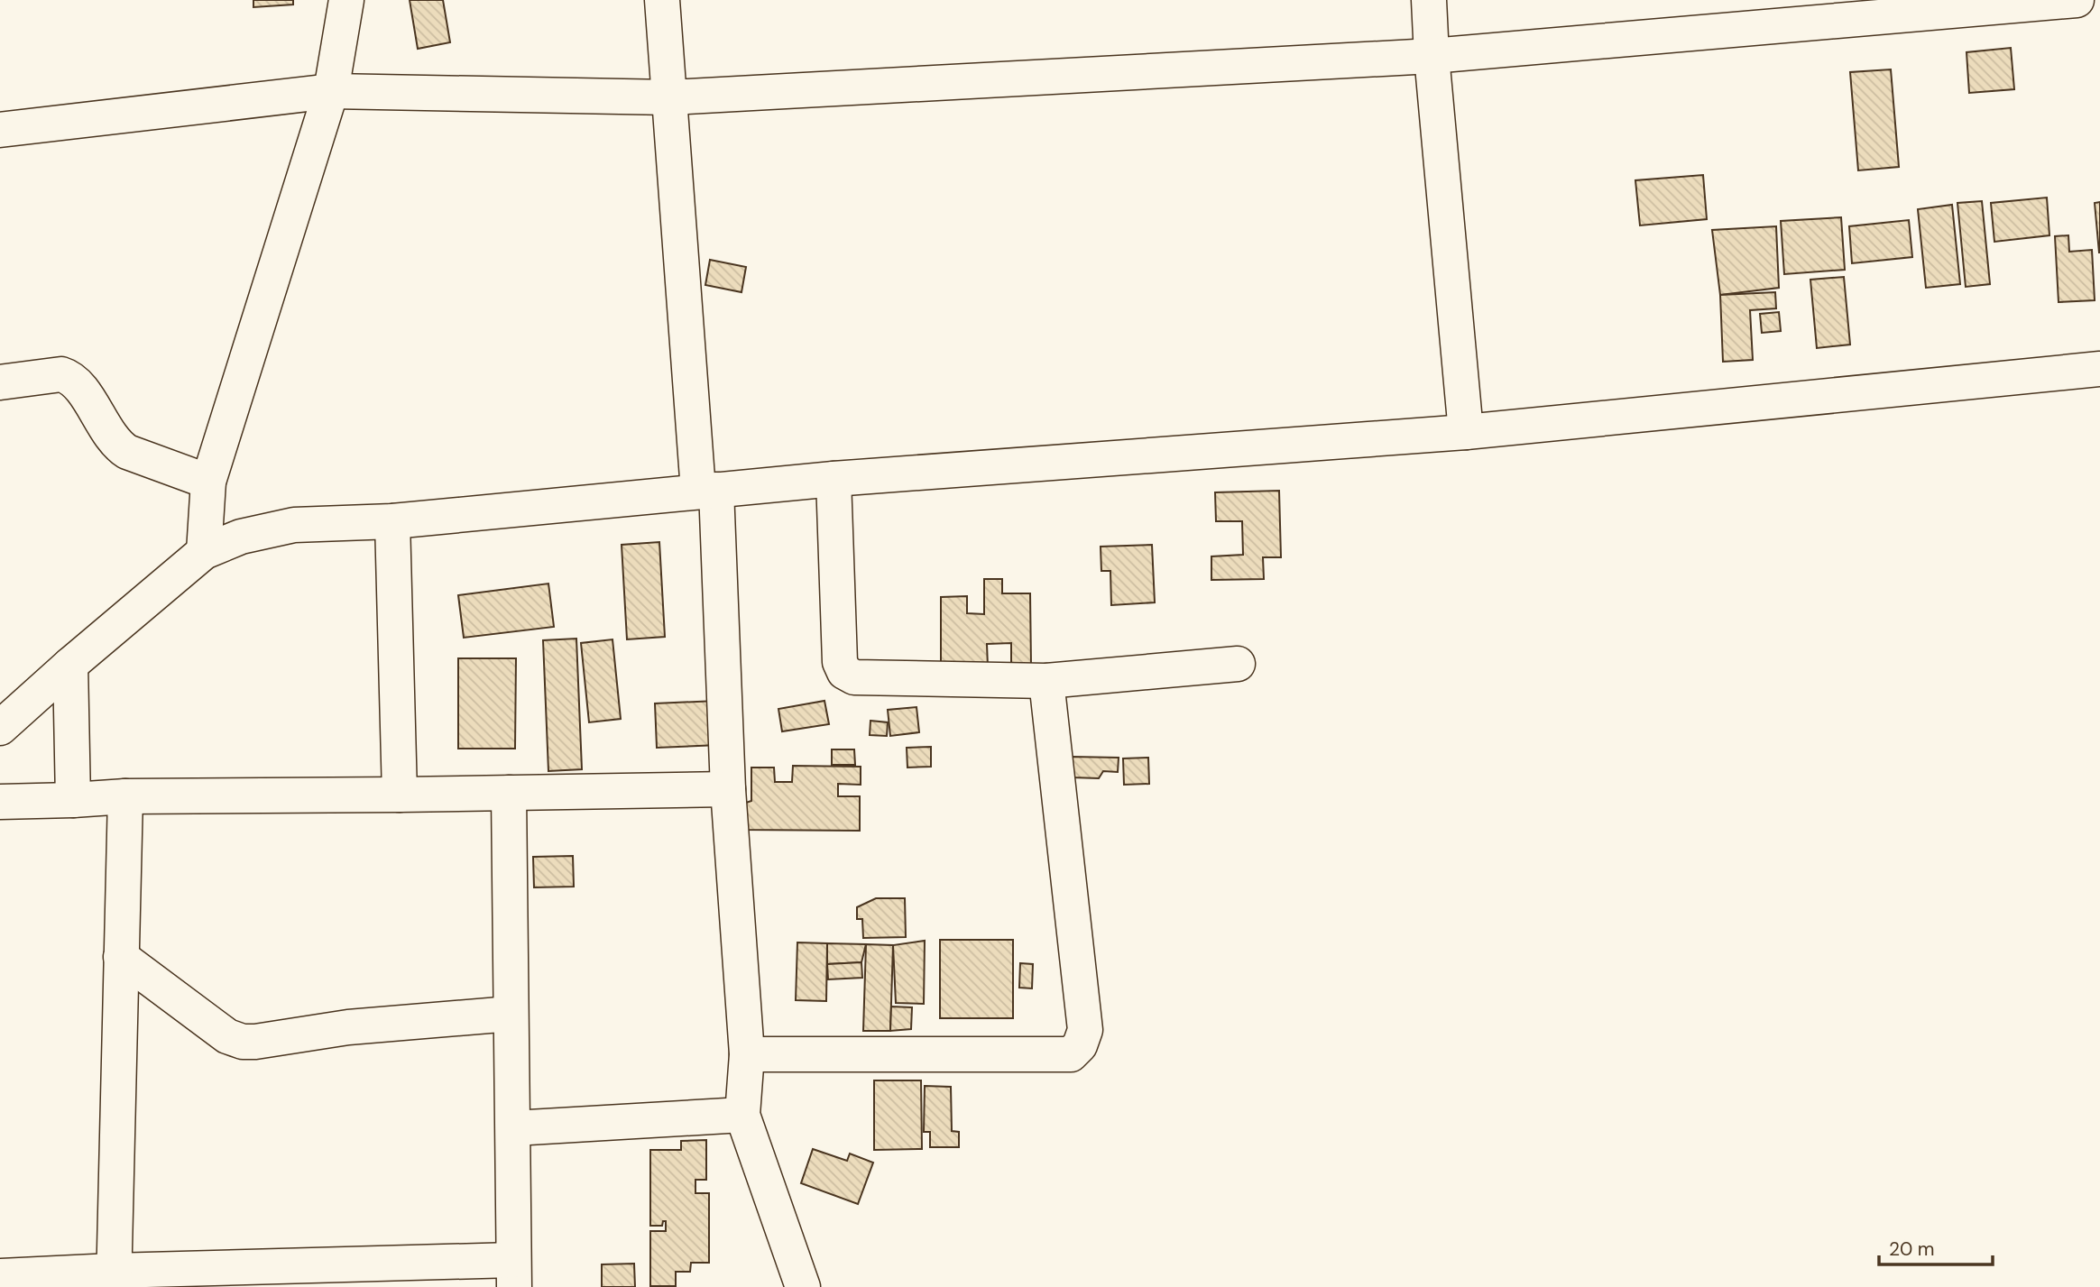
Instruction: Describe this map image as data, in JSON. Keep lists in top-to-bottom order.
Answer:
{
  "scale_bar": "20 m"
}
